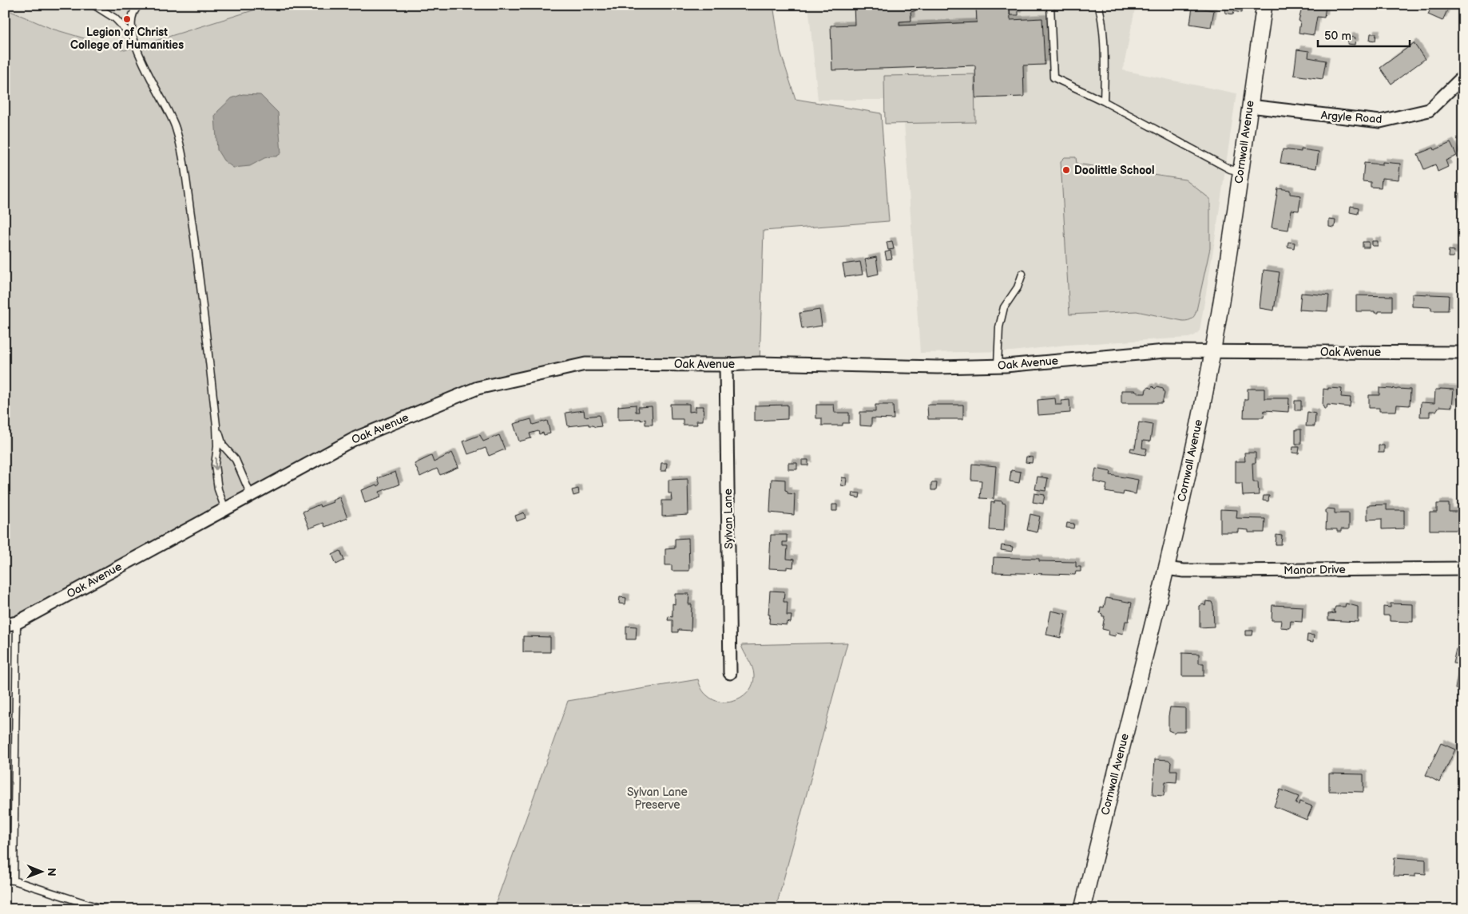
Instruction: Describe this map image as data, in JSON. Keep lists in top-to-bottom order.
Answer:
{
  "streets": {
    "street": [
      "Argyle Road",
      "Cornwall Avenue",
      "Oak Avenue",
      "Sylvan Lane",
      "Manor Drive"
    ]
  },
  "crossings": [
    ["Argyle Road", "Cornwall Avenue"],
    ["Cornwall Avenue", "Oak Avenue"],
    ["Cornwall Avenue", "Manor Drive"],
    ["Oak Avenue", "Sylvan Lane"]
  ],
  "parks": ["Sylvan Lane Preserve"],
  "places": ["Legion of Christ College of Humanities", "Doolittle School"],
  "scale_bar": "50 m",
  "north": "right"
}
